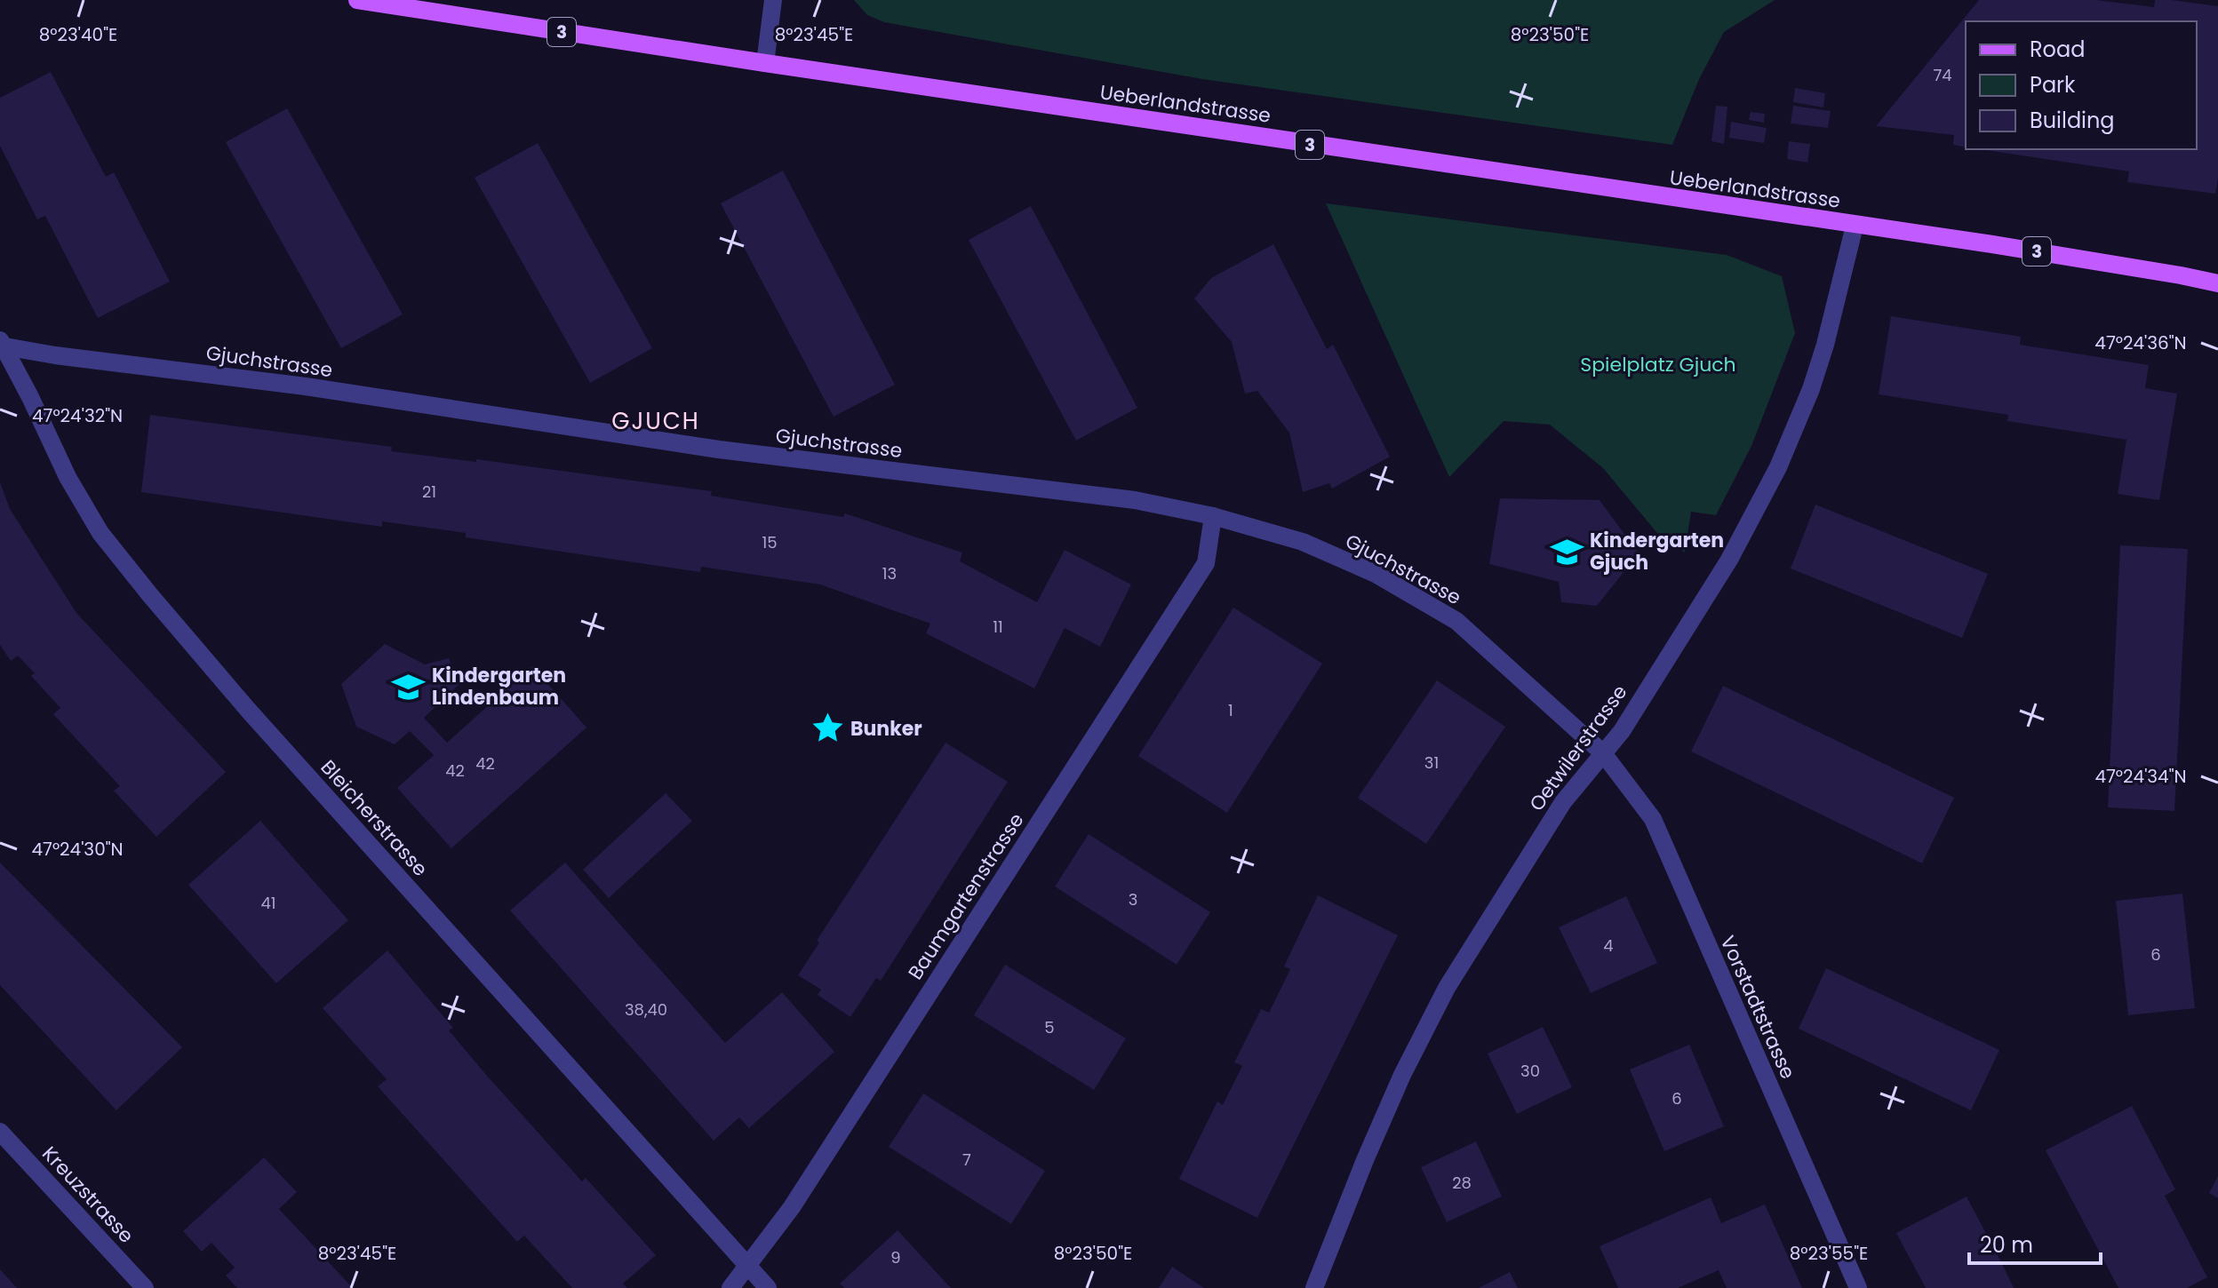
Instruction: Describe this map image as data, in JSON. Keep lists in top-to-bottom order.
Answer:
{
  "streets": {
    "main road": ["3", "Ueberlandstrasse"],
    "street": [
      "Gjuchstrasse",
      "Oetwilerstrasse",
      "Bleicherstrasse",
      "Baumgartenstrasse",
      "Vorstadtstrasse",
      "Kreuzstrasse"
    ]
  },
  "crossings": [
    ["Ueberlandstrasse", "Oetwilerstrasse"],
    ["Gjuchstrasse", "Oetwilerstrasse"],
    ["Gjuchstrasse", "Bleicherstrasse"],
    ["Gjuchstrasse", "Baumgartenstrasse"],
    ["Gjuchstrasse", "Vorstadtstrasse"],
    ["Oetwilerstrasse", "Vorstadtstrasse"],
    ["Bleicherstrasse", "Baumgartenstrasse"]
  ],
  "districts": ["GJUCH"],
  "parks": ["Spielplatz Gjuch"],
  "places": {
    "school or university": ["Kindergarten Gjuch", "Kindergarten Lindenbaum"],
    "place": ["Bunker"]
  },
  "house_numbers": [
    "74",
    "21",
    "15",
    "13",
    "11",
    "1",
    "31",
    "42",
    "42",
    "3",
    "41",
    "4",
    "6",
    "38,40",
    "5",
    "30",
    "6",
    "7",
    "28",
    "9"
  ],
  "legend": ["Road", "Park", "Building"],
  "scale_bar": "20 m",
  "coordinates": [
    "8°23'40\"E",
    "8°23'45\"E",
    "8°23'50\"E",
    "47°24'36\"N",
    "47°24'32\"N",
    "47°24'34\"N",
    "47°24'30\"N",
    "8°23'55\"E"
  ]
}
